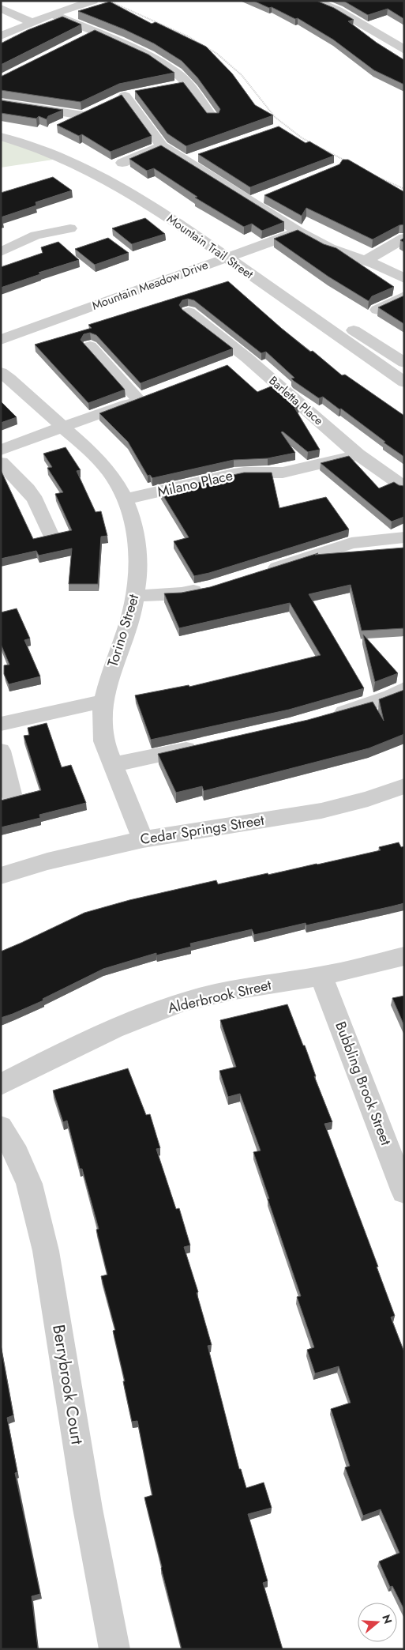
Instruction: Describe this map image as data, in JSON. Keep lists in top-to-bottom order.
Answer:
{
  "streets": {
    "street": [
      "Mountain Trail Street",
      "Mountain Meadow Drive",
      "Barletta Place",
      "Milano Place",
      "Torino Street",
      "Cedar Springs Street",
      "Alderbrook Street",
      "Bubbling Brook Street",
      "Berrybrook Court"
    ]
  },
  "crossings": [
    ["Mountain Trail Street", "Mountain Meadow Drive"],
    ["Barletta Place", "Milano Place"],
    ["Milano Place", "Torino Street"],
    ["Torino Street", "Cedar Springs Street"],
    ["Alderbrook Street", "Bubbling Brook Street"]
  ],
  "north": "right"
}
